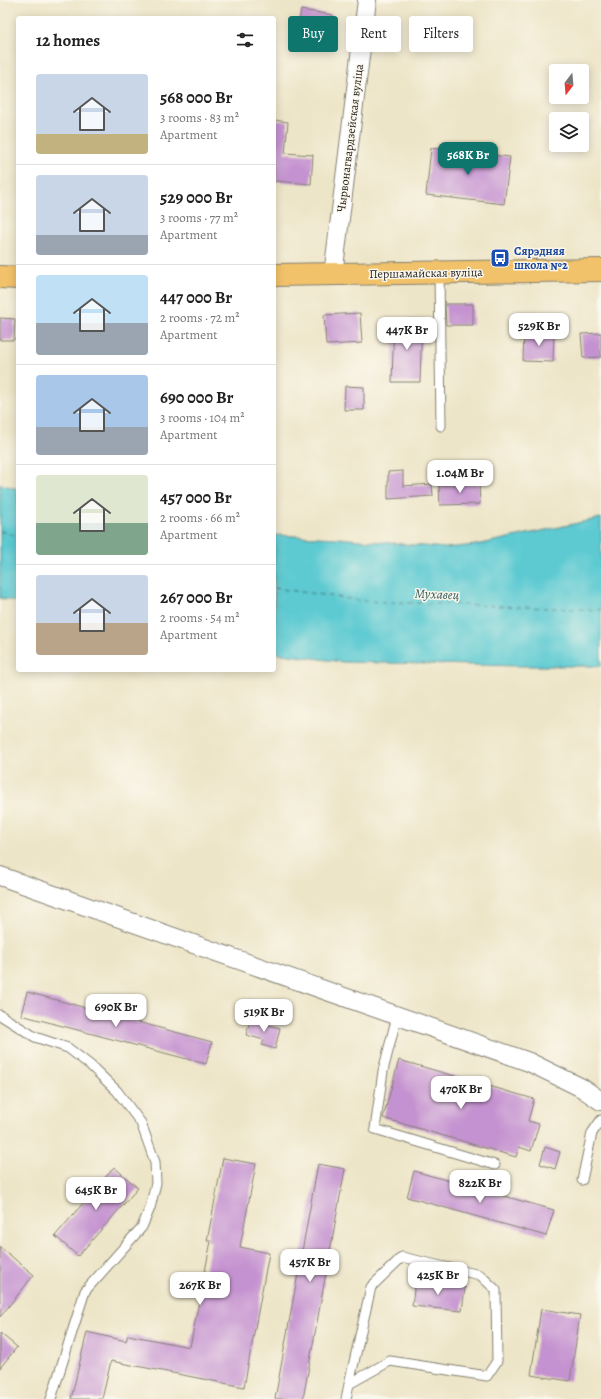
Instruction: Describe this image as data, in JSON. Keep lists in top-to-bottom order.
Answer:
{
  "streets": {
    "main road": ["Першамайская вуліца"],
    "street": ["Чырвонагвардзейская вуліца"]
  },
  "crossings": [
    ["Чырвонагвардзейская вуліца", "Першамайская вуліца"]
  ],
  "water": ["Мухавец"],
  "places": {
    "bus stop": ["Сярэдняя школа №2"]
  },
  "north": "bottom",
  "page": {
    "chip": ["Buy", "Rent", "Filters"],
    "heading": "12 homes",
    "list": [
      {
        "name": "568 000 Br",
        "note": "3 rooms · 83 m² · Apartment"
      },
      {
        "name": "529 000 Br",
        "note": "3 rooms · 77 m² · Apartment"
      },
      {
        "name": "447 000 Br",
        "note": "2 rooms · 72 m² · Apartment"
      },
      {
        "name": "690 000 Br",
        "note": "3 rooms · 104 m² · Apartment"
      },
      {
        "name": "457 000 Br",
        "note": "2 rooms · 66 m² · Apartment"
      },
      {
        "name": "267 000 Br",
        "note": "2 rooms · 54 m² · Apartment"
      }
    ],
    "price": [
      "568K Br",
      "529K Br",
      "447K Br",
      "1.04M Br",
      "690K Br",
      "519K Br",
      "470K Br",
      "822K Br",
      "645K Br",
      "457K Br",
      "425K Br",
      "267K Br"
    ]
  }
}
